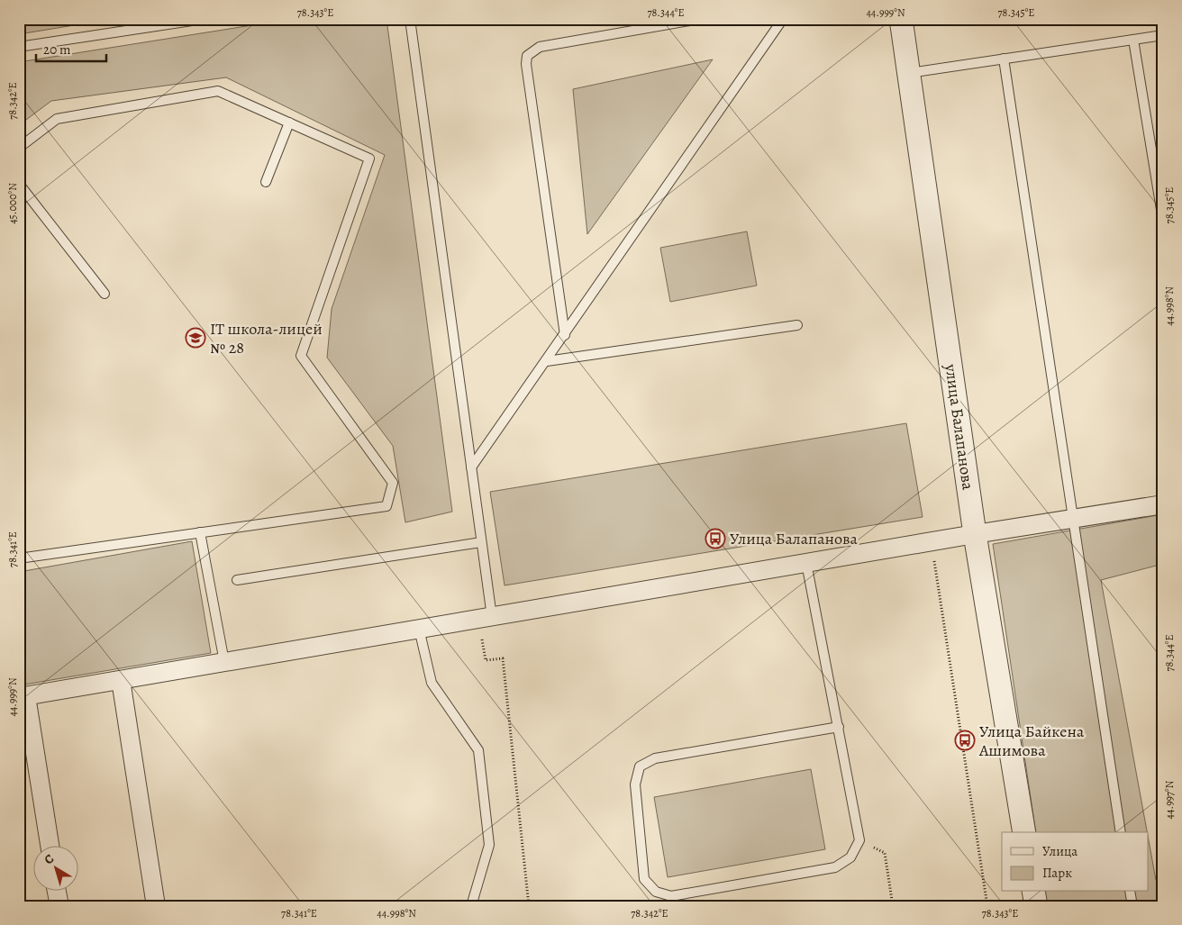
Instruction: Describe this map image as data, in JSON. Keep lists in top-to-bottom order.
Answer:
{
  "streets": {
    "street": ["улица Балапанова"]
  },
  "places": {
    "school or university": ["IT школа-лицей № 28"],
    "bus stop": ["Улица Балапанова", "Улица Байкена Ашимова"]
  },
  "legend": ["Улица", "Парк"],
  "scale_bar": "20 m",
  "north": "top left",
  "coordinates": [
    "78.343°E",
    "78.344°E",
    "44.999°N",
    "78.345°E",
    "78.342°E",
    "45.000°N",
    "44.998°N",
    "78.341°E",
    "44.997°N"
  ]
}
